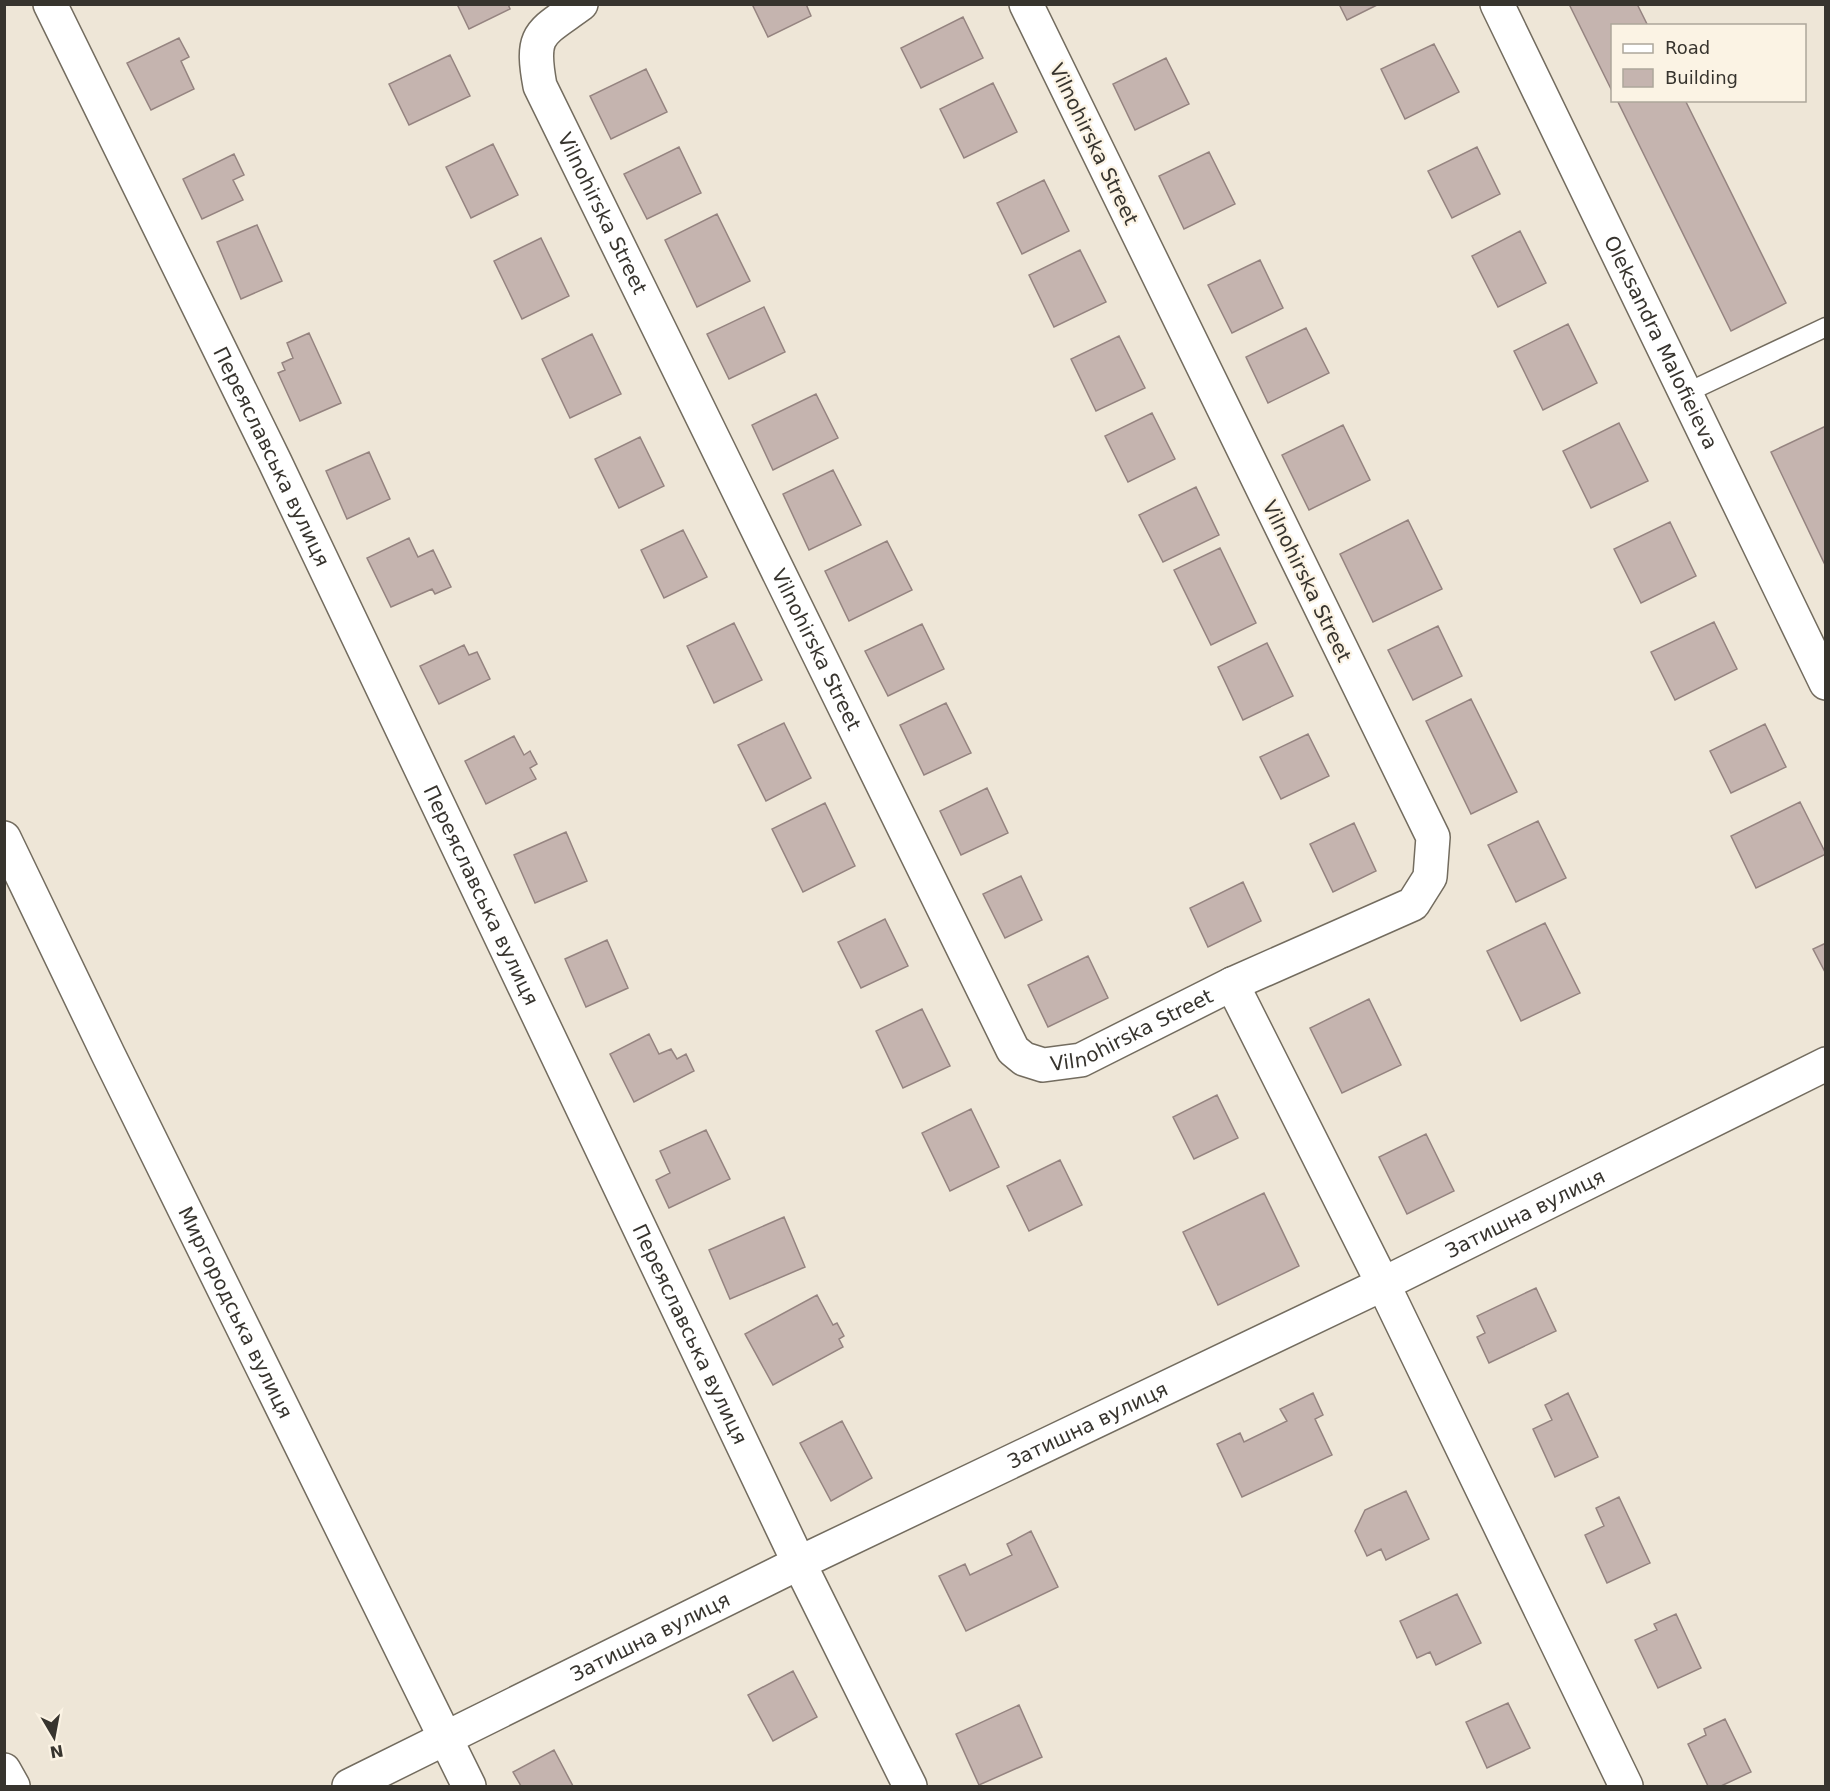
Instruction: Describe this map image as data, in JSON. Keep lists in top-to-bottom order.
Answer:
{
  "streets": {
    "street": [
      "Vilnohirska Street",
      "Oleksandra Malofieieva",
      "Переяславська вулиця",
      "Затишна вулиця",
      "Миргородська вулиця"
    ]
  },
  "crossings": [
    ["Переяславська вулиця", "Затишна вулиця"],
    ["Затишна вулиця", "Миргородська вулиця"]
  ],
  "legend": ["Road", "Building"],
  "north": "bottom"
}
